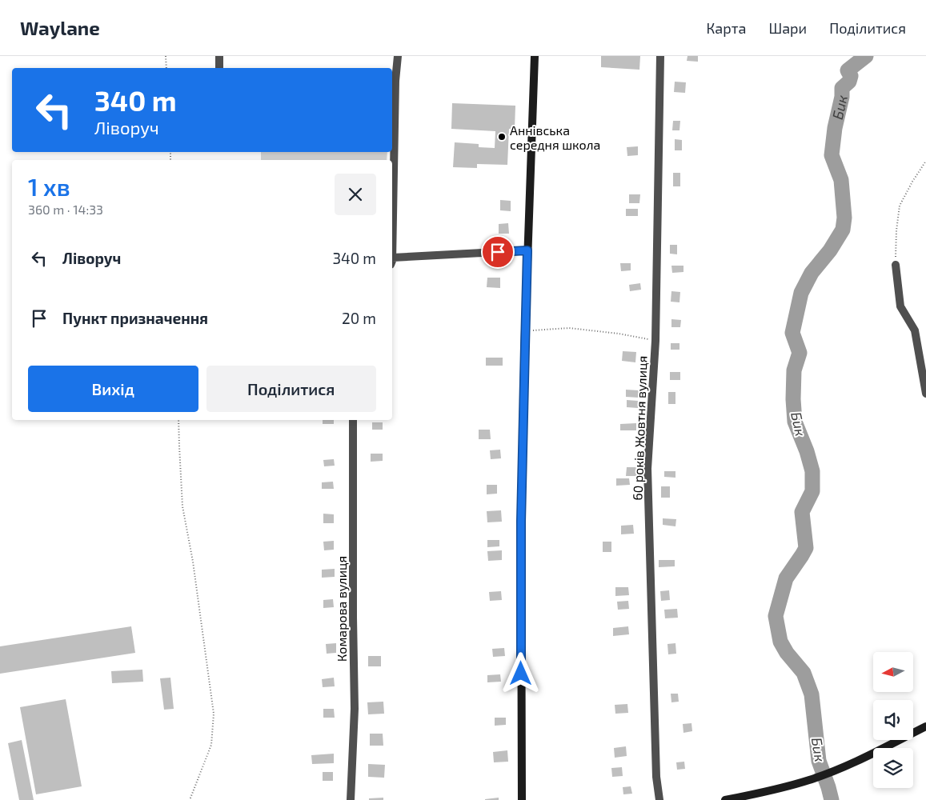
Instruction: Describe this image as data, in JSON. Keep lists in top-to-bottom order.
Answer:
{
  "streets": {
    "street": ["60 років Жовтня вулиця", "Комарова вулиця"]
  },
  "water": ["Бик"],
  "places": ["Аннівська середня школа"],
  "north": "left",
  "page": {
    "header": "Waylane",
    "nav": ["Карта", "Шари", "Поділитися"],
    "turn": ["340 m", "Ліворуч"],
    "heading": ["1 хв", "360 m · 14:33"],
    "list": [
      {
        "name": "Ліворуч",
        "value": "340 m"
      },
      {
        "name": "Пункт призначення",
        "value": "20 m"
      }
    ],
    "buttons": ["Вихід", "Поділитися"]
  }
}
